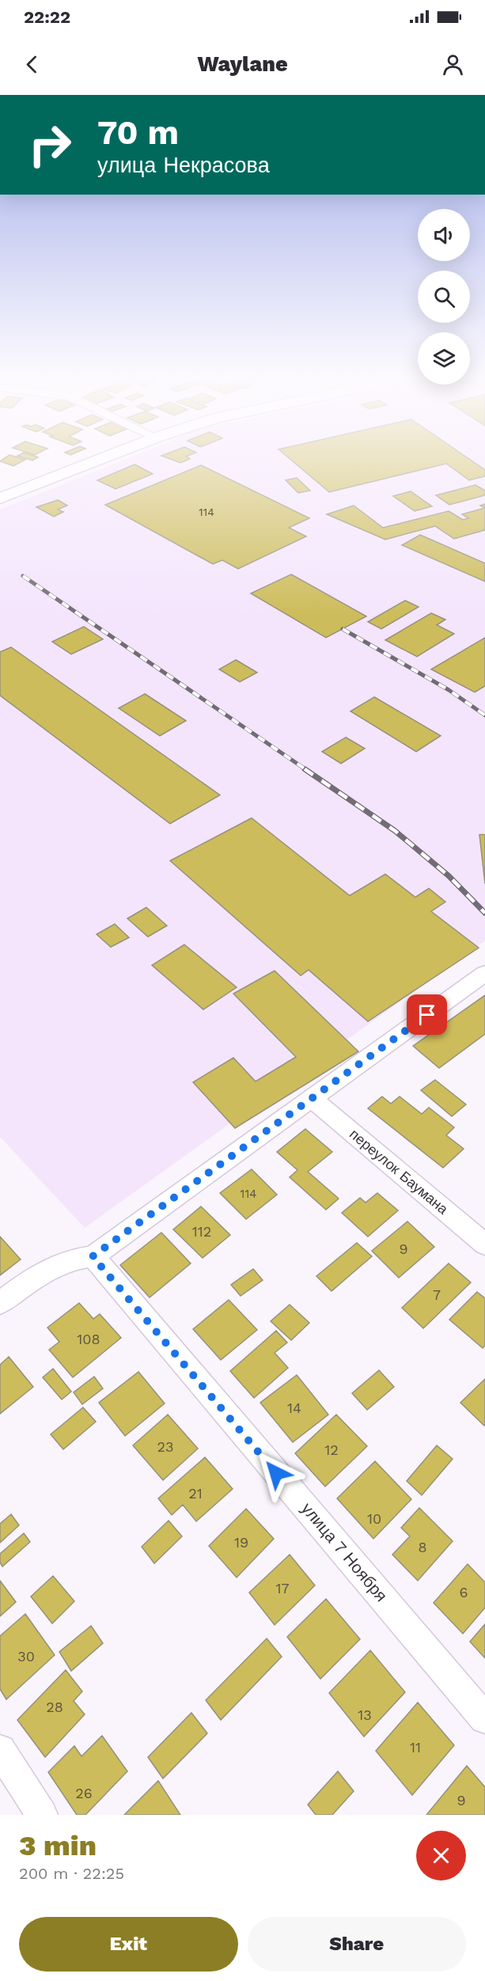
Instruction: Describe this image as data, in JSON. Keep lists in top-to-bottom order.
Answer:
{
  "streets": {
    "street": ["переулок Баумана", "улица 7 Ноября"]
  },
  "house_numbers": [
    "114",
    "114",
    "112",
    "9",
    "7",
    "108",
    "14",
    "23",
    "12",
    "21",
    "10",
    "19",
    "8",
    "17",
    "6",
    "30",
    "28",
    "13",
    "11",
    "26",
    "9"
  ],
  "page": {
    "status": "22:22",
    "header": "Waylane",
    "turn": ["70 m", "улица Некрасова"],
    "heading": ["3 min", "200 m · 22:25"],
    "buttons": ["Exit", "Share"]
  }
}
